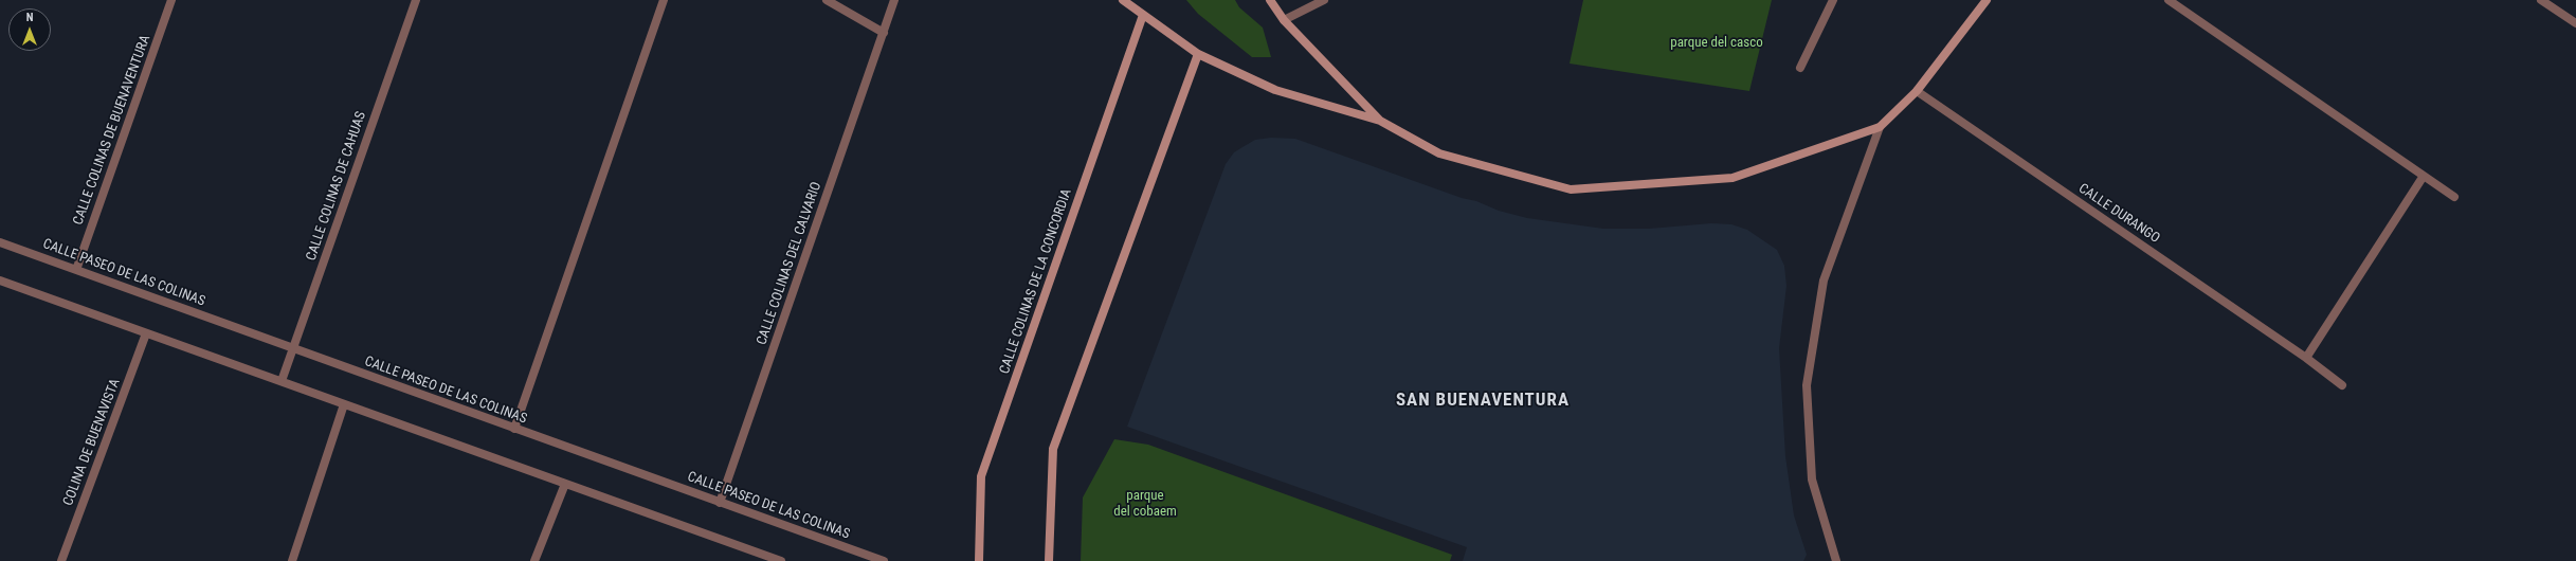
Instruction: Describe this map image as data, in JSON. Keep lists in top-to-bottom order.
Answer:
{
  "streets": {
    "main road": ["CALLE COLINAS DE LA CONCORDIA"],
    "street": [
      "CALLE COLINAS DE BUENAVENTURA",
      "CALLE COLINAS DE CAHUAS",
      "CALLE DURANGO",
      "CALLE COLINAS DEL CALVARIO",
      "CALLE PASEO DE LAS COLINAS",
      "COLINA DE BUENAVISTA"
    ]
  },
  "crossings": [
    ["CALLE COLINAS DE BUENAVENTURA", "CALLE PASEO DE LAS COLINAS"],
    ["CALLE COLINAS DE CAHUAS", "CALLE PASEO DE LAS COLINAS"],
    ["CALLE COLINAS DEL CALVARIO", "CALLE PASEO DE LAS COLINAS"]
  ],
  "districts": ["SAN BUENAVENTURA"],
  "parks": ["parque del casco", "parque del cobaem"],
  "north": "top"
}
